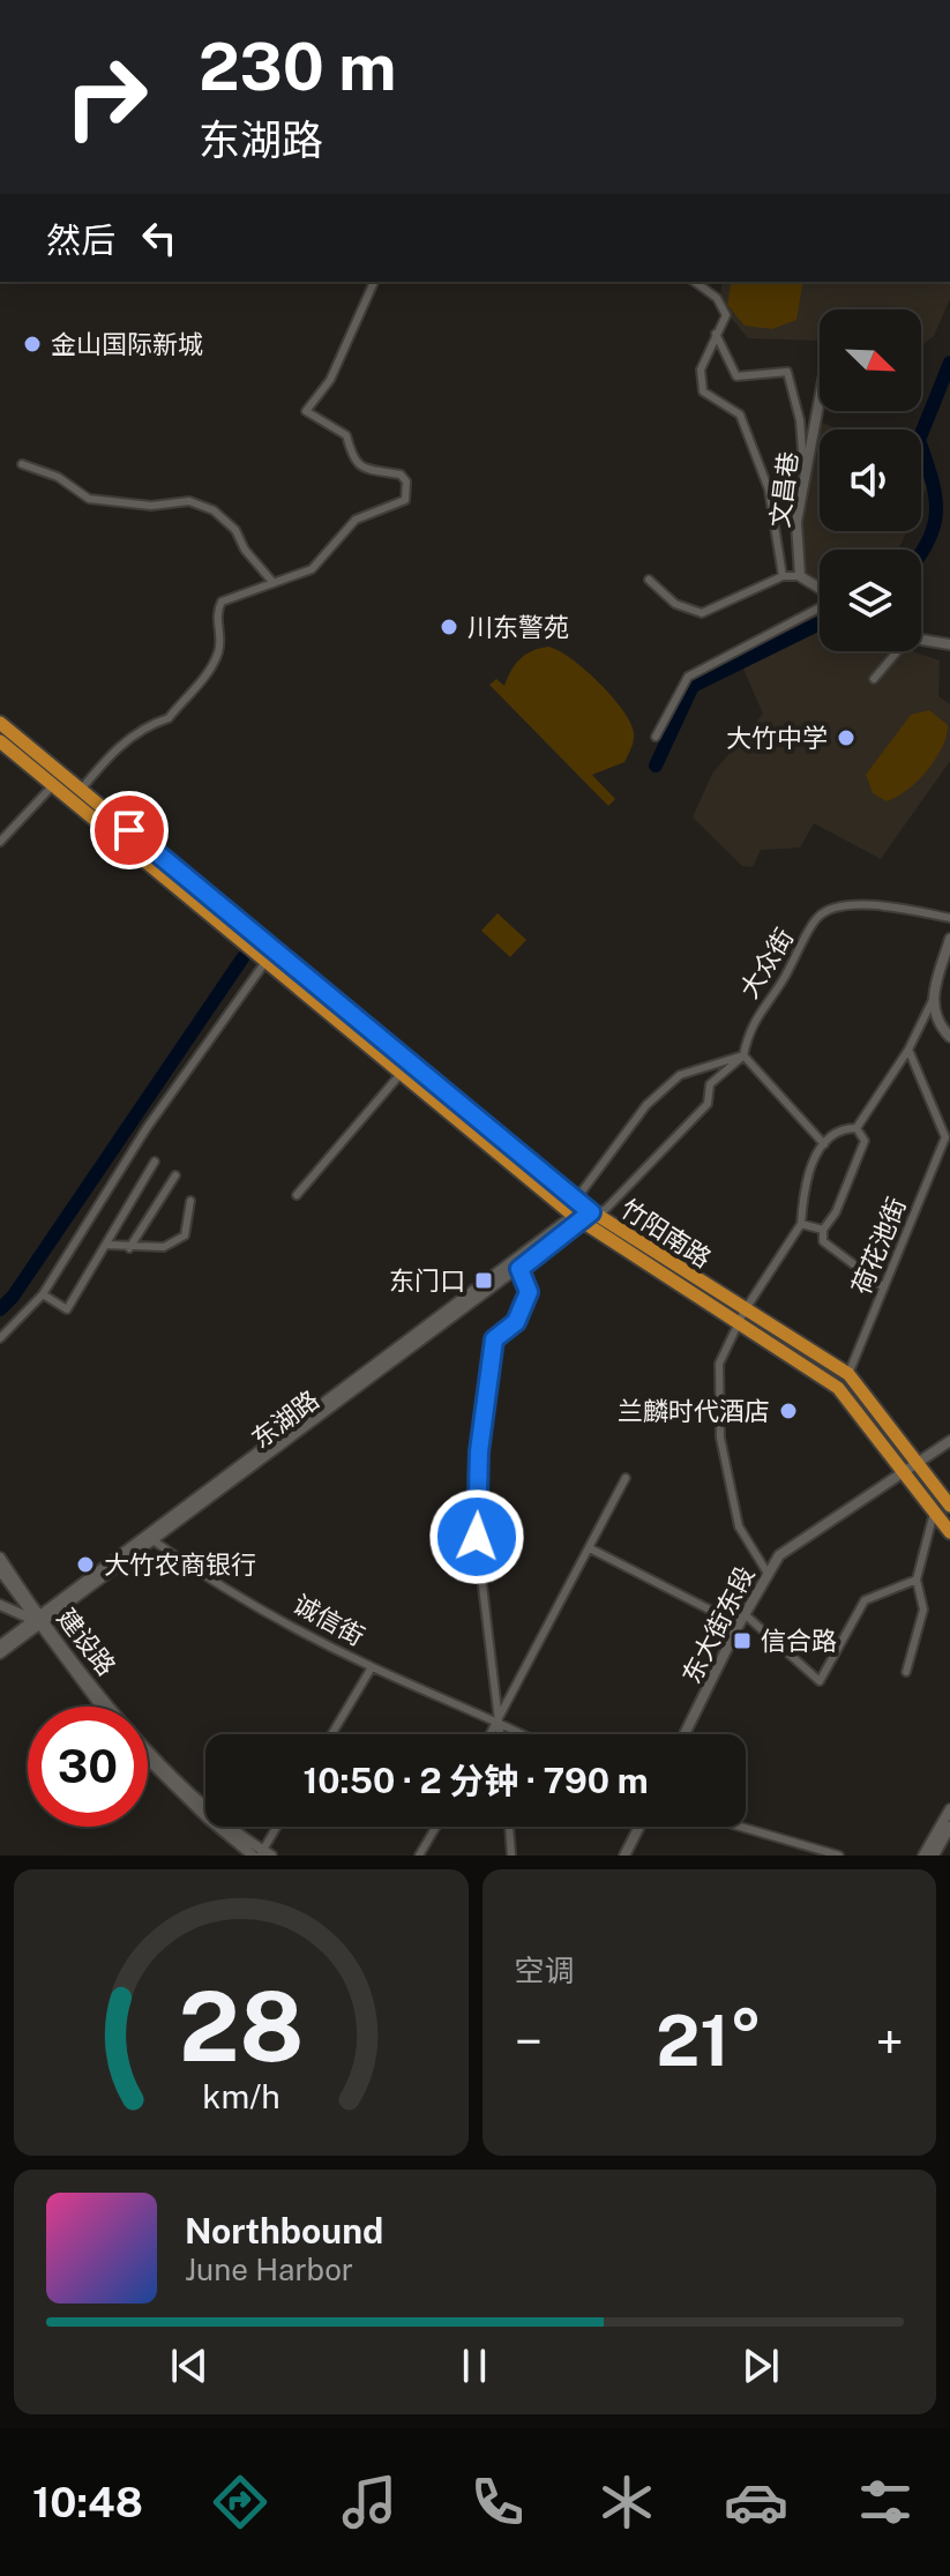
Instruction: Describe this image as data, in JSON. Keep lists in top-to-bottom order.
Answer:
{
  "streets": {
    "highway": ["竹阳南路"],
    "street": [
      "文昌巷",
      "大众街",
      "荷花池街",
      "东湖路",
      "诚信街",
      "东大街东段",
      "建设路"
    ]
  },
  "crossings": [
    ["竹阳南路", "荷花池街"],
    ["竹阳南路", "东湖路"],
    ["竹阳南路", "东大街东段"],
    ["东湖路", "诚信街"],
    ["东湖路", "建设路"]
  ],
  "places": {
    "other": [
      "金山国际新城",
      "川东警苑",
      "大竹中学",
      "兰麟时代酒店",
      "大竹农商银行"
    ],
    "transit": ["东门口", "信合路"]
  },
  "north": "bottom right",
  "page": {
    "turn": ["230 m", "东湖路"],
    "then": "然后",
    "limit": "30",
    "trip": "10:50 · 2 分钟 · 790 m",
    "tile": "空调",
    "heat": ["−", "21°", "+"],
    "song": ["Northbound", "June Harbor"],
    "tabs": "10:48",
    "gauge": ["28", "km/h"]
  }
}
